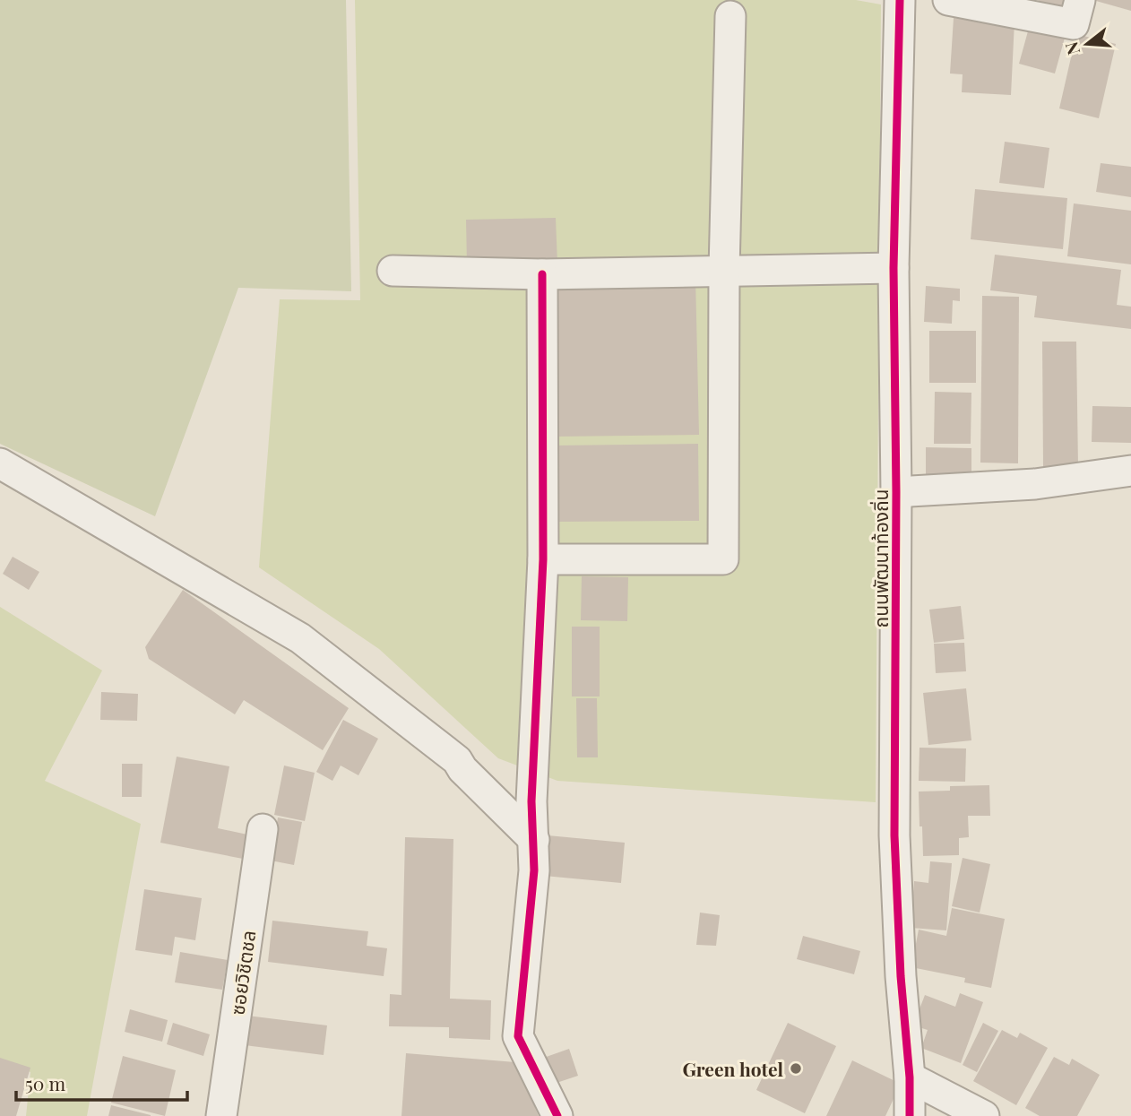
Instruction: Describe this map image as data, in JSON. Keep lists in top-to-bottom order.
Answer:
{
  "streets": {
    "street": ["ถนนพัฒนาท้องถิ่น", "ซอยวิชิตชล"]
  },
  "places": ["Green hotel"],
  "scale_bar": "50 m",
  "north": "left"
}
